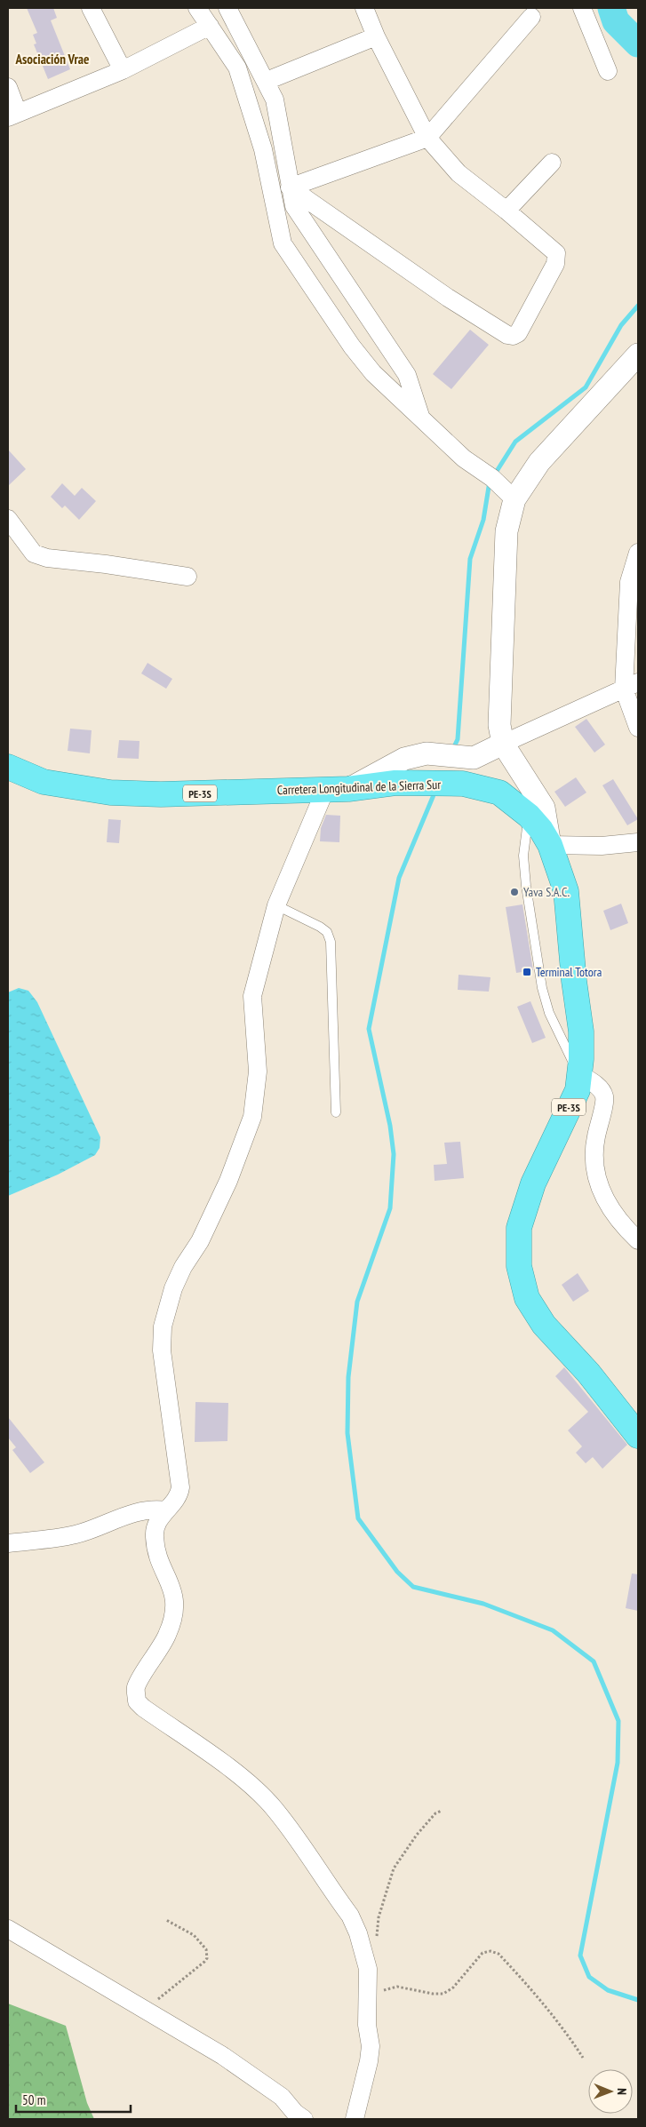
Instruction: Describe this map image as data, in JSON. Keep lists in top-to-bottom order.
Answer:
{
  "streets": {
    "highway": ["Carretera Longitudinal de la Sierra Sur", "PE-3S"]
  },
  "districts": ["Asociación Vrae"],
  "places": {
    "other": ["Yava S.A.C."],
    "transit": ["Terminal Totora"]
  },
  "scale_bar": "50 m",
  "north": "right"
}
